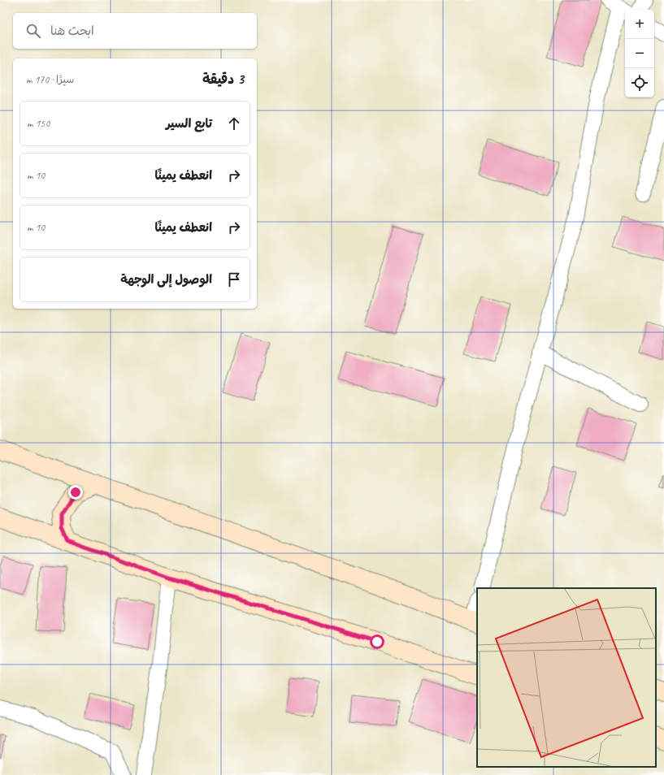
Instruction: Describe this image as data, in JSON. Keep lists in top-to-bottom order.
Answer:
{
  "page": {
    "map_buttons": ["+", "−"],
    "search": "ابحث هنا",
    "heading": ["3 دقيقة", "سيرًا · 170 m"],
    "list": [
      ["تابع السير", "150 m"],
      ["انعطف يمينًا", "10 m"],
      ["انعطف يمينًا", "10 m"],
      "الوصول إلى الوجهة"
    ]
  }
}
